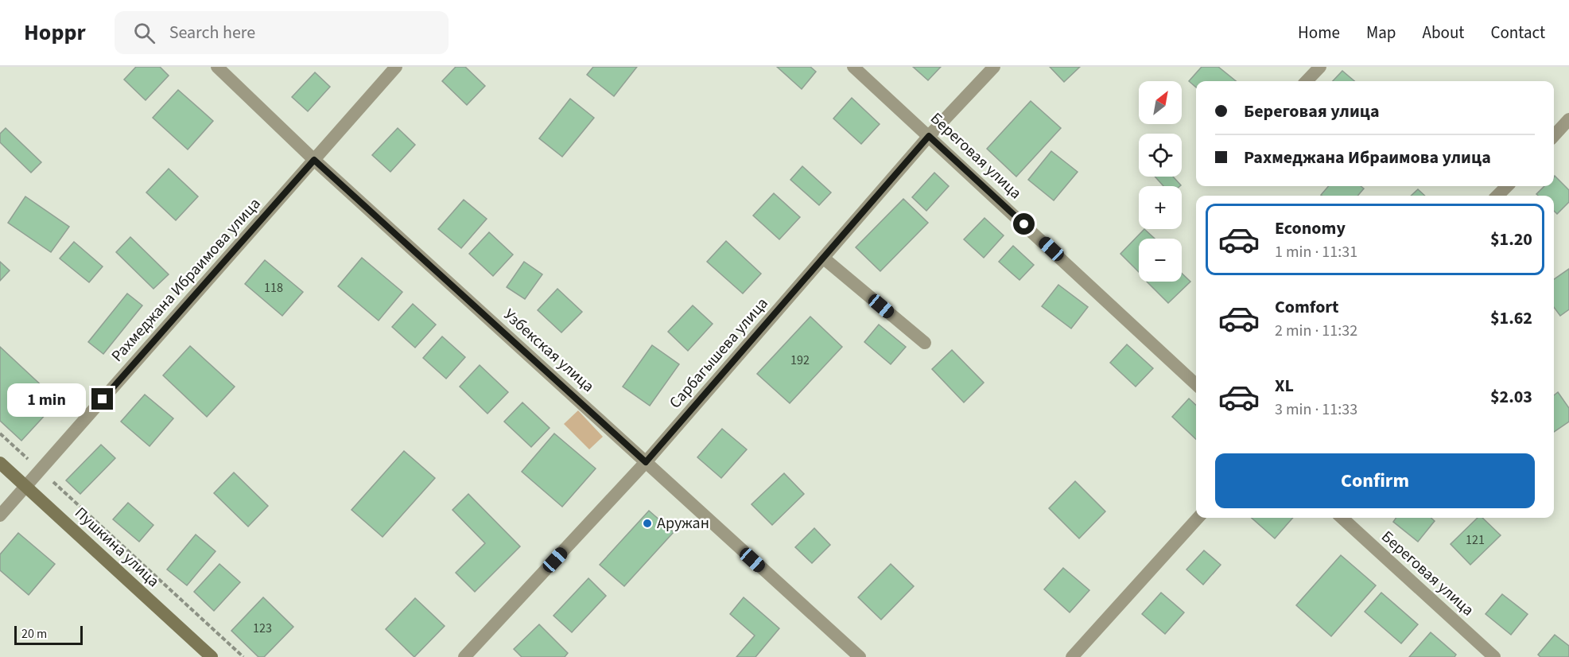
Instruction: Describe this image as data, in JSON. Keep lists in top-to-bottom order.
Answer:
{
  "streets": {
    "main road": ["Пушкина улица"],
    "street": [
      "Береговая улица",
      "Рахмеджана Ибраимова улица",
      "Узбекская улица",
      "Сарбагышева улица"
    ]
  },
  "crossings": [
    ["Береговая улица", "Сарбагышева улица"],
    ["Рахмеджана Ибраимова улица", "Узбекская улица"],
    ["Рахмеджана Ибраимова улица", "Пушкина улица"],
    ["Узбекская улица", "Сарбагышева улица"]
  ],
  "places": ["Аружан"],
  "house_numbers": [
    "118",
    "192",
    "121",
    "123"
  ],
  "scale_bar": "20 m",
  "north": "top right",
  "page": {
    "header": "Hoppr",
    "search": "Search here",
    "nav": [
      "Home",
      "Map",
      "About",
      "Contact"
    ],
    "map_buttons": ["+", "−"],
    "banner": ["Береговая улица", "Рахмеджана Ибраимова улица"],
    "list": [
      {
        "name": "Economy",
        "note": "1 min · 11:31",
        "value": "$1.20"
      },
      {
        "name": "Comfort",
        "note": "2 min · 11:32",
        "value": "$1.62"
      },
      {
        "name": "XL",
        "note": "3 min · 11:33",
        "value": "$2.03"
      }
    ],
    "bubble": "1 min",
    "buttons": "Confirm",
    "scale": "20 m"
  }
}
